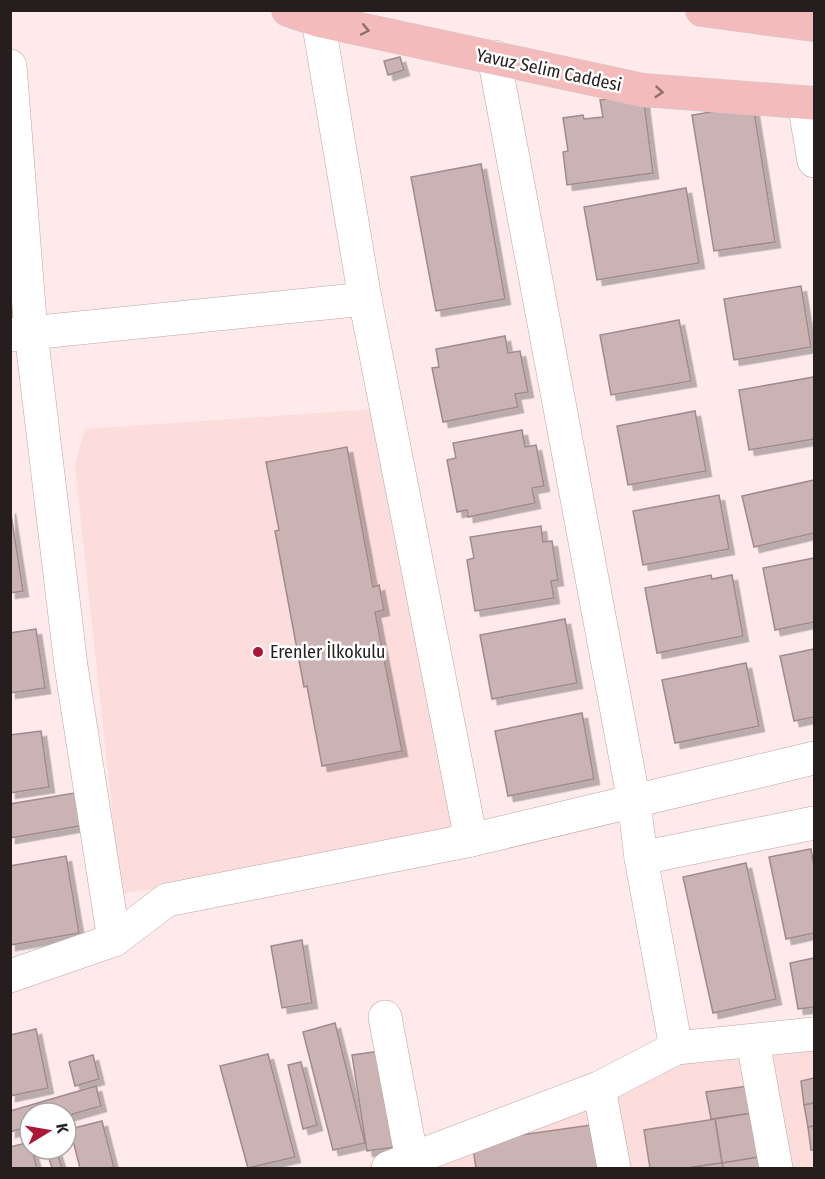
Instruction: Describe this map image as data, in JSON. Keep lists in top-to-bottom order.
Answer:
{
  "streets": {
    "main road": ["Yavuz Selim Caddesi"]
  },
  "one_way": ["Yavuz Selim Caddesi"],
  "places": ["Erenler İlkokulu"],
  "north": "right"
}
